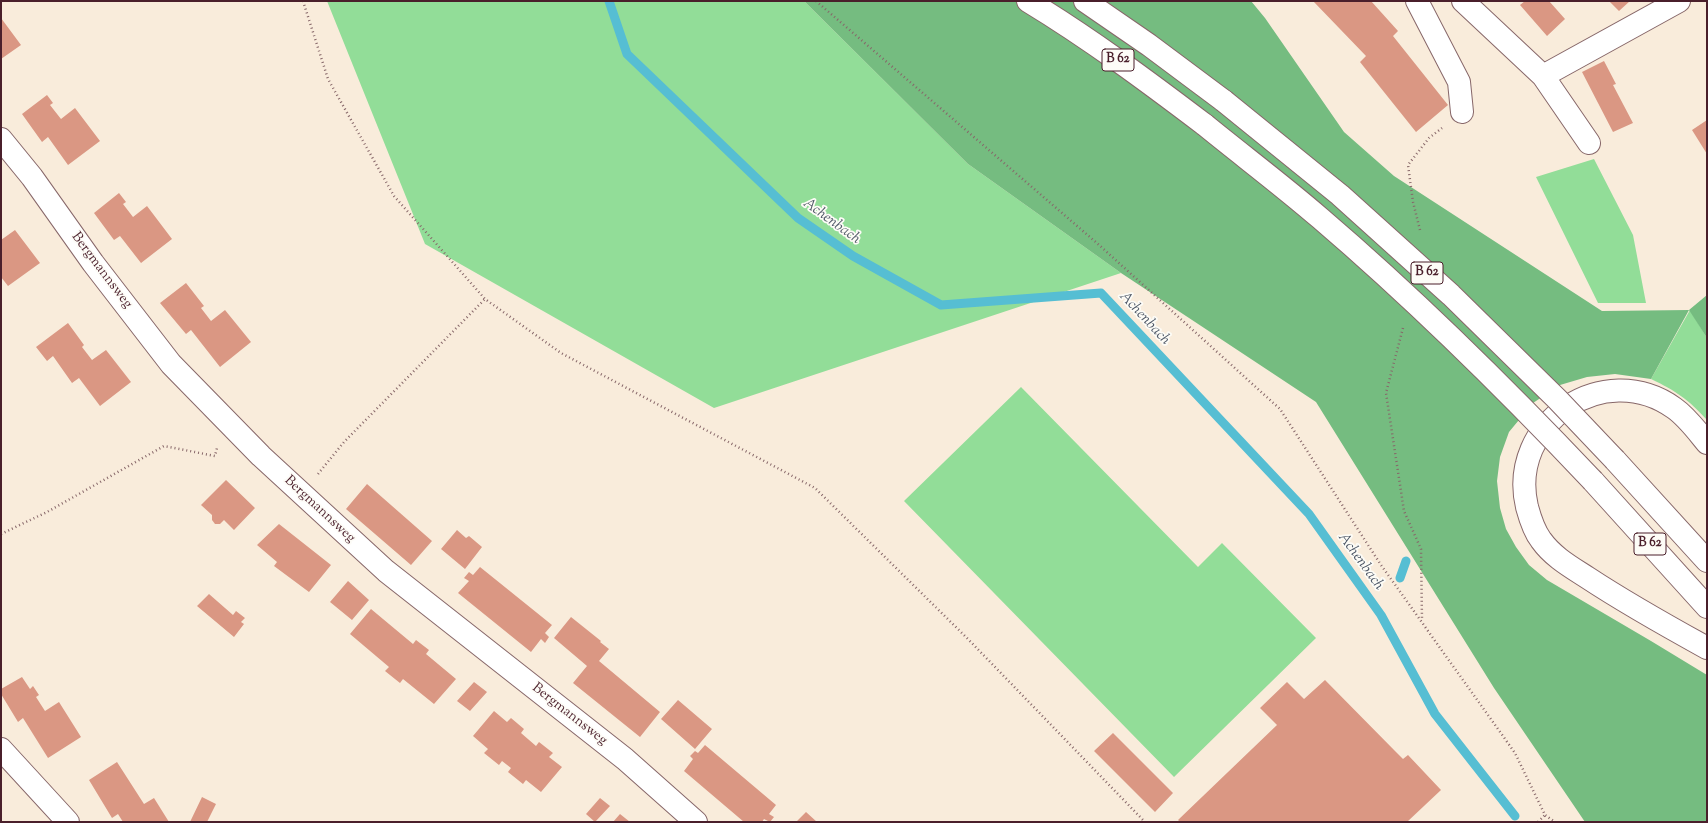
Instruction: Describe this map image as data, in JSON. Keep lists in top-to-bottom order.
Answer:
{
  "streets": {
    "main road": ["B 62", "Bergmannsweg"]
  },
  "water": ["Achenbach"]
}
